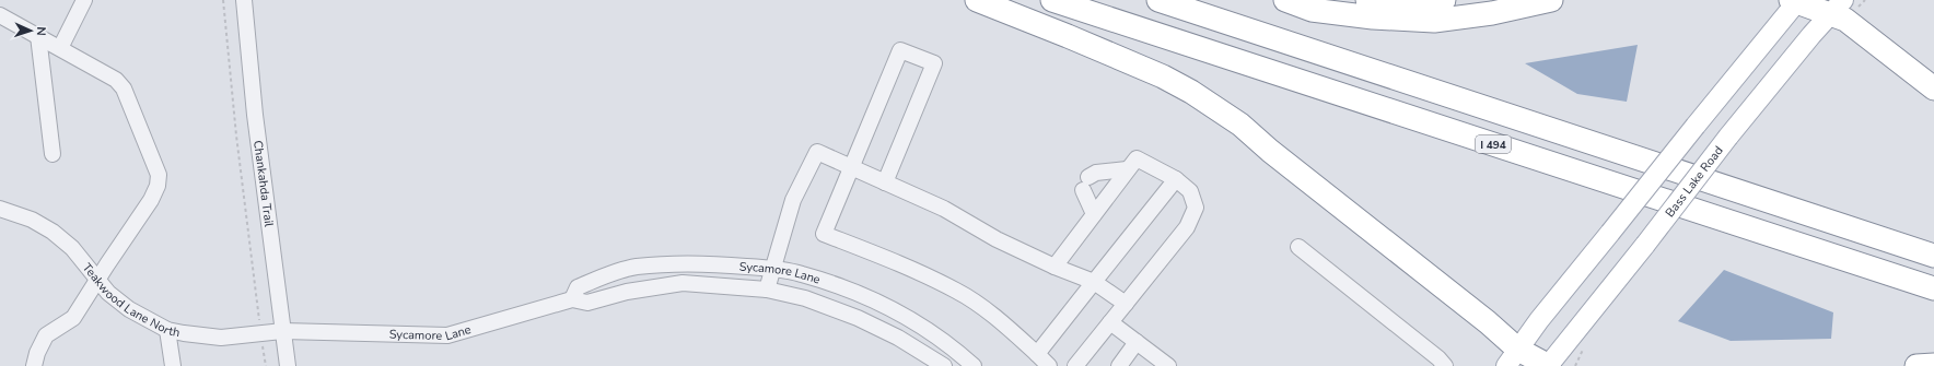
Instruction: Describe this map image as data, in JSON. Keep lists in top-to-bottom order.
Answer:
{
  "streets": {
    "highway": ["I 494"],
    "main road": ["Bass Lake Road"],
    "street": ["Chankahda Trail", "Sycamore Lane", "Teakwood Lane North"]
  },
  "crossings": [
    ["Chankahda Trail", "Sycamore Lane"],
    ["Chankahda Trail", "Teakwood Lane North"],
    ["Sycamore Lane", "Teakwood Lane North"]
  ],
  "north": "right"
}
